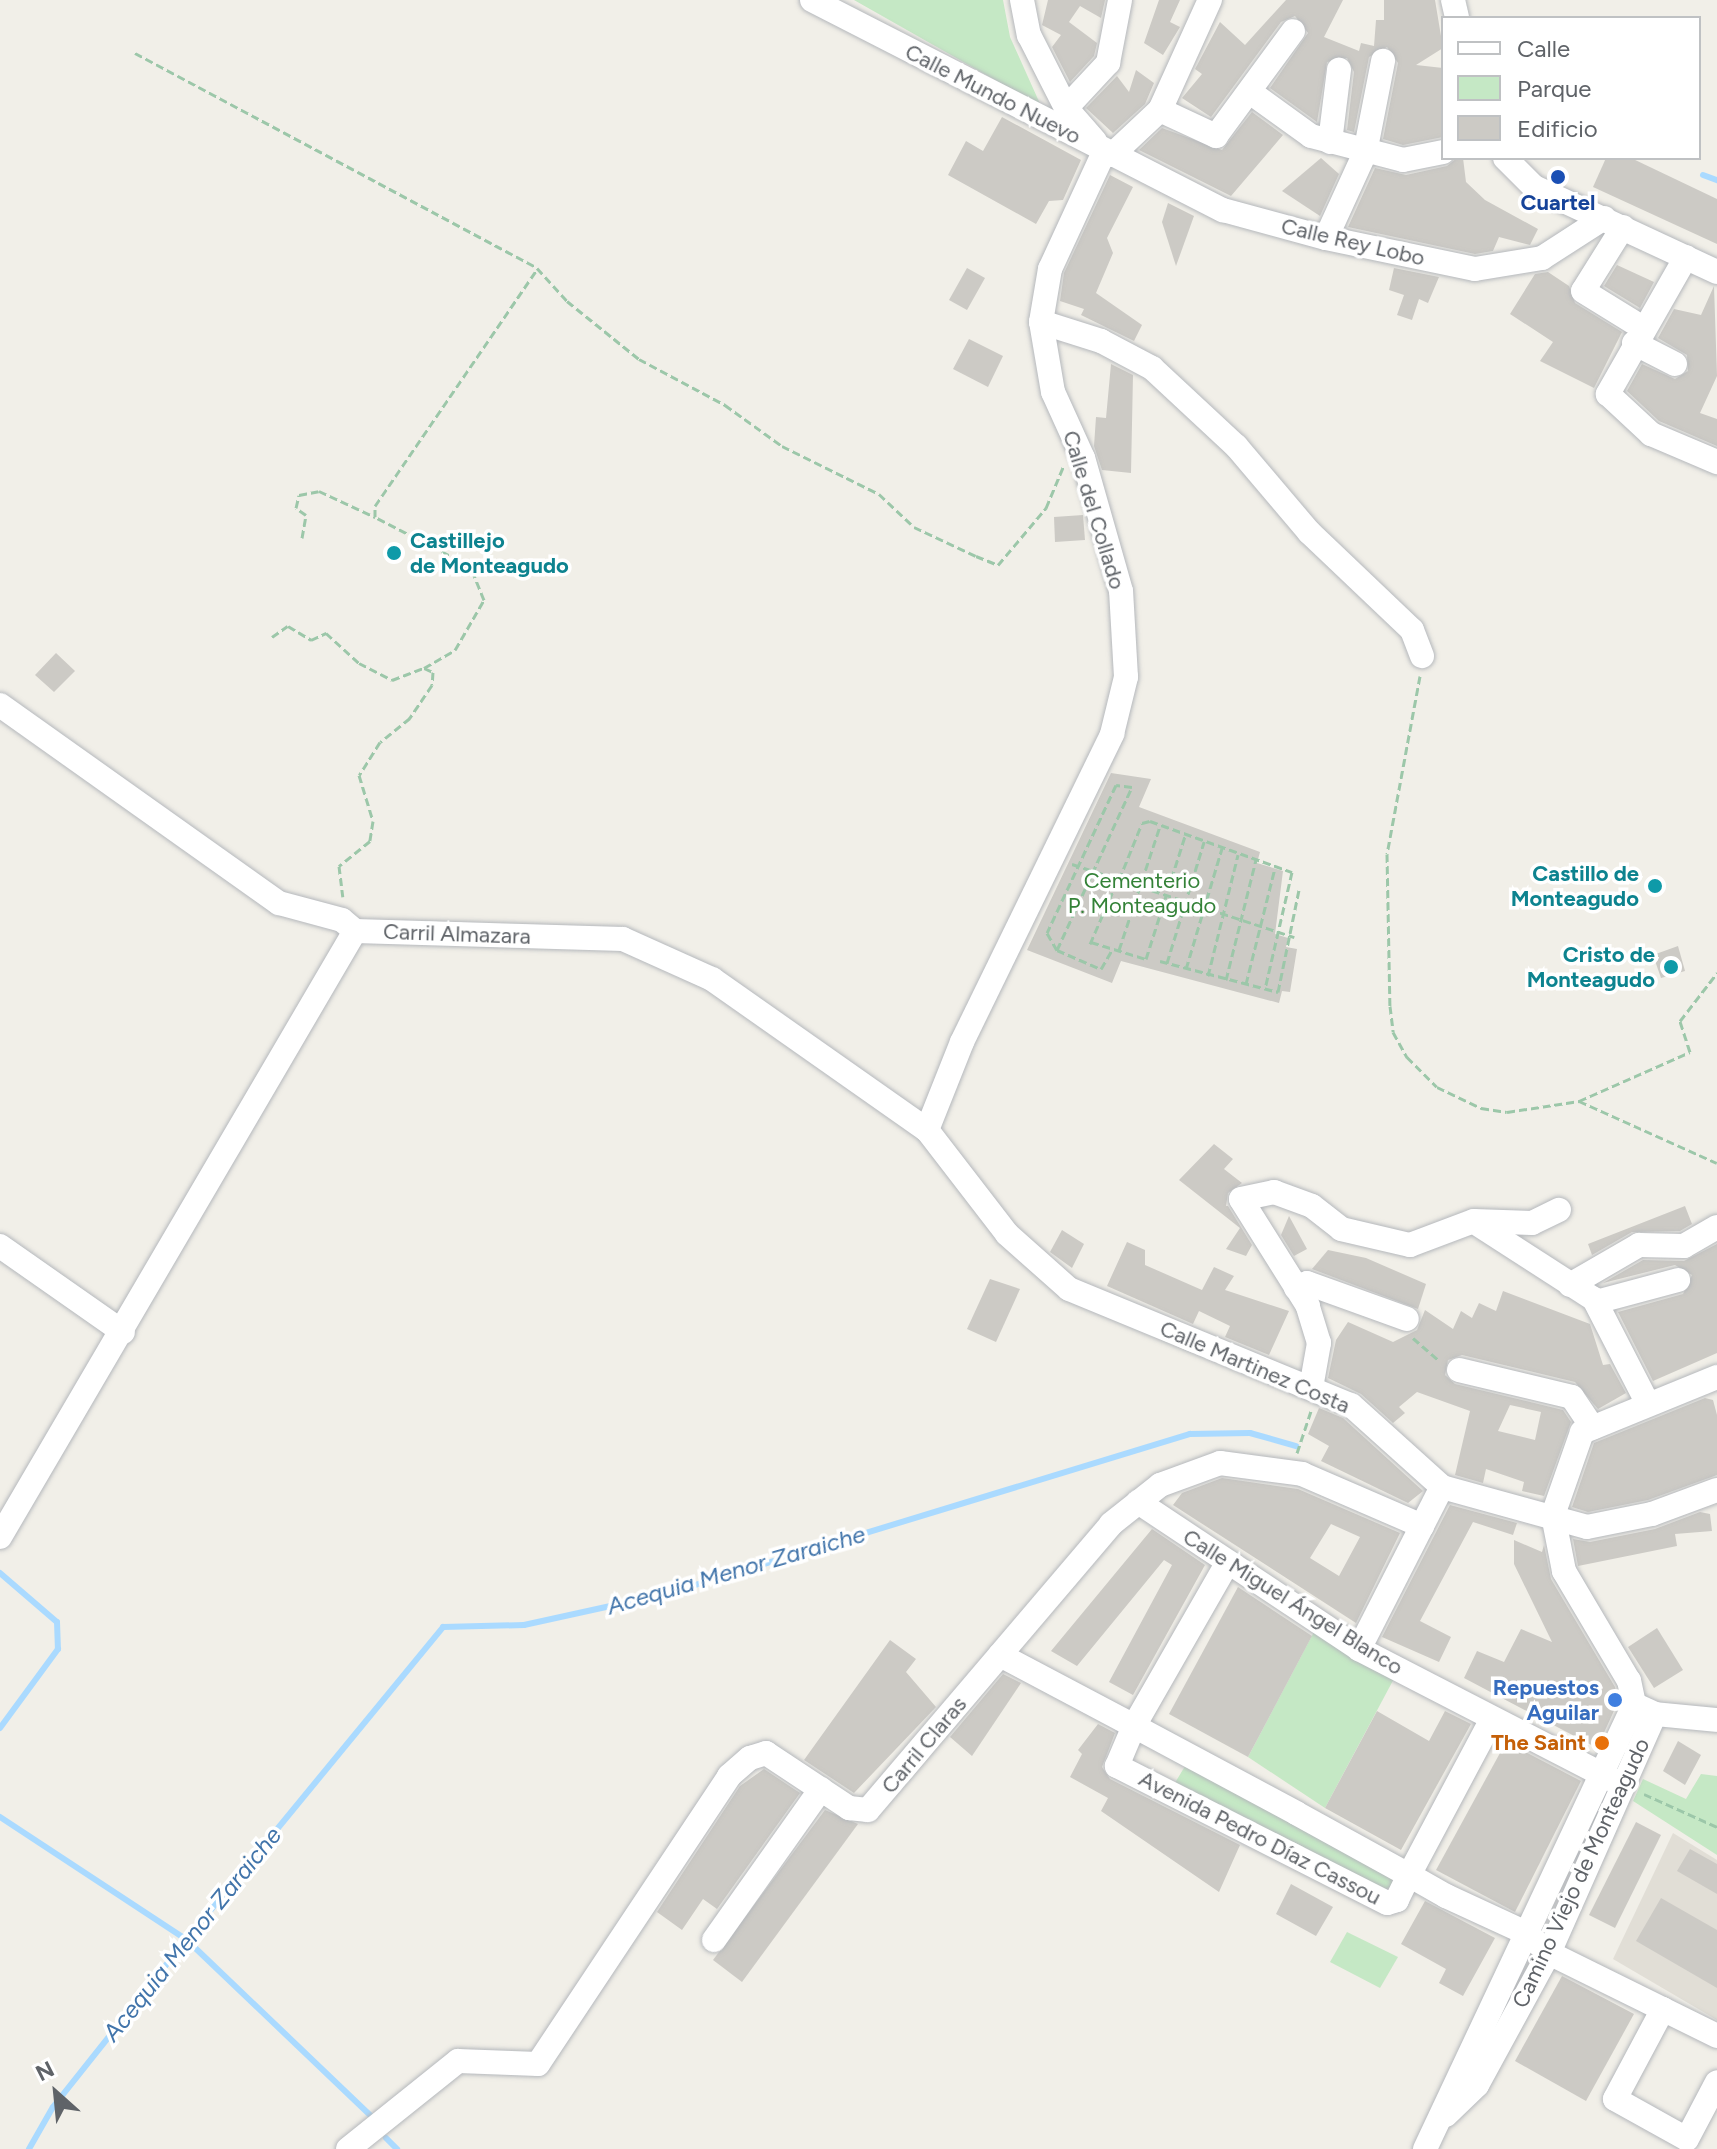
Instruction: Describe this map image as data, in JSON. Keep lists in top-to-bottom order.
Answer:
{
  "streets": {
    "street": [
      "Calle Mundo Nuevo",
      "Calle Rey Lobo",
      "Calle del Collado",
      "Carril Almazara",
      "Calle Martinez Costa",
      "Calle Miguel Ángel Blanco",
      "Carril Claras",
      "Avenida Pedro Díaz Cassou",
      "Camino Viejo de Monteagudo"
    ]
  },
  "crossings": [
    ["Calle Mundo Nuevo", "Calle Rey Lobo"],
    ["Calle Mundo Nuevo", "Calle del Collado"],
    ["Calle Rey Lobo", "Calle del Collado"],
    ["Calle del Collado", "Carril Almazara"],
    ["Calle del Collado", "Calle Martinez Costa"],
    ["Carril Almazara", "Calle Martinez Costa"],
    ["Calle Martinez Costa", "Camino Viejo de Monteagudo"],
    ["Calle Miguel Ángel Blanco", "Carril Claras"],
    ["Calle Miguel Ángel Blanco", "Camino Viejo de Monteagudo"],
    ["Avenida Pedro Díaz Cassou", "Camino Viejo de Monteagudo"]
  ],
  "water": ["Acequia Menor Zaraiche"],
  "parks": ["Cementerio P. Monteagudo"],
  "places": [
    "Cuartel",
    "Castillejo de Monteagudo",
    "Castillo de Monteagudo",
    "Cristo de Monteagudo",
    "Repuestos Aguilar",
    "The Saint"
  ],
  "legend": ["Calle", "Parque", "Edificio"],
  "north": "top left"
}
